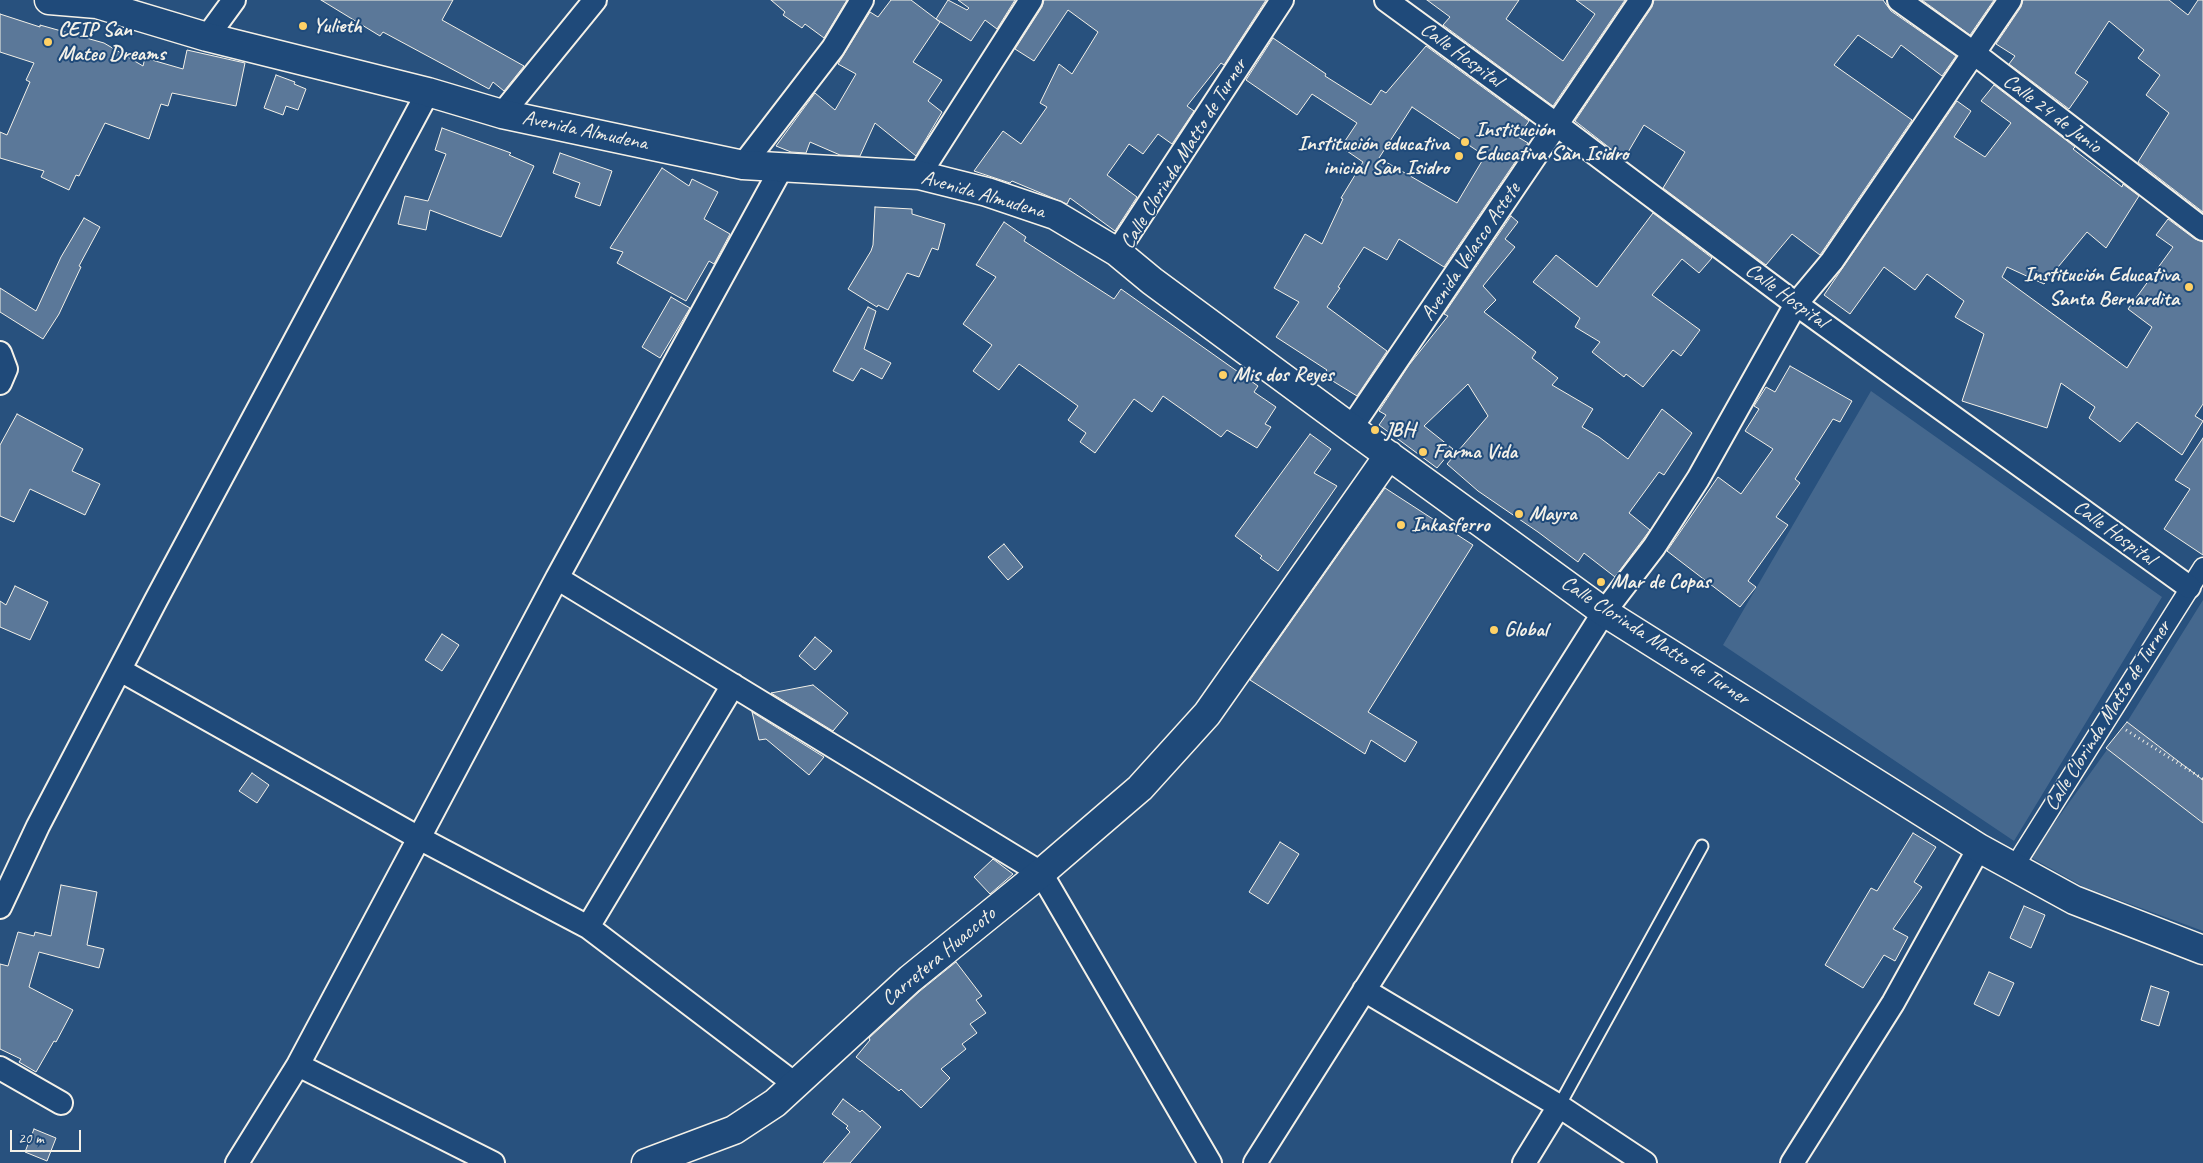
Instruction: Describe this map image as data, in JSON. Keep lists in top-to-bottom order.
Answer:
{
  "streets": {
    "street": [
      "Calle Hospital",
      "Calle 24 de Junio",
      "Avenida Almudena",
      "Calle Clorinda Matto de Turner",
      "Avenida Velasco Astete",
      "Carretera Huaccoto"
    ]
  },
  "crossings": [
    ["Calle Hospital", "Calle Clorinda Matto de Turner"],
    ["Calle Hospital", "Avenida Velasco Astete"],
    ["Avenida Almudena", "Calle Clorinda Matto de Turner"],
    ["Calle Clorinda Matto de Turner", "Avenida Velasco Astete"],
    ["Calle Clorinda Matto de Turner", "Carretera Huaccoto"]
  ],
  "places": [
    "Yulieth",
    "CEIP San Mateo Dreams",
    "Institución Educativa San Isidro",
    "Institución educativa inicial San Isidro",
    "Institución Educativa Santa Bernardita",
    "Mis dos Reyes",
    "JBH",
    "Farma Vida",
    "Mayra",
    "Inkasferro",
    "Mar de Copas",
    "Global"
  ],
  "scale_bar": "20 m"
}
